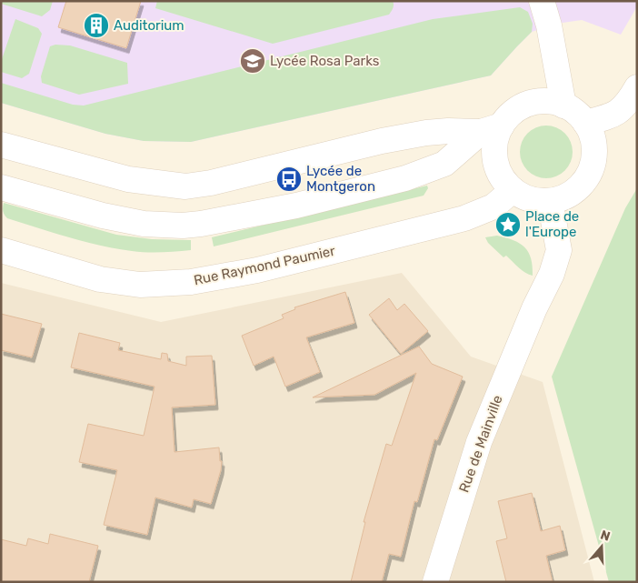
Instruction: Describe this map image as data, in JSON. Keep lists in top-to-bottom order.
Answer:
{
  "streets": {
    "street": ["Rue Raymond Paumier", "Rue de Mainville"]
  },
  "crossings": [
    ["Rue Raymond Paumier", "Rue de Mainville"]
  ],
  "places": {
    "building": ["Auditorium"],
    "school or university": ["Lycée Rosa Parks"],
    "bus stop": ["Lycée de Montgeron"],
    "place": ["Place de l'Europe"]
  },
  "north": "top"
}
